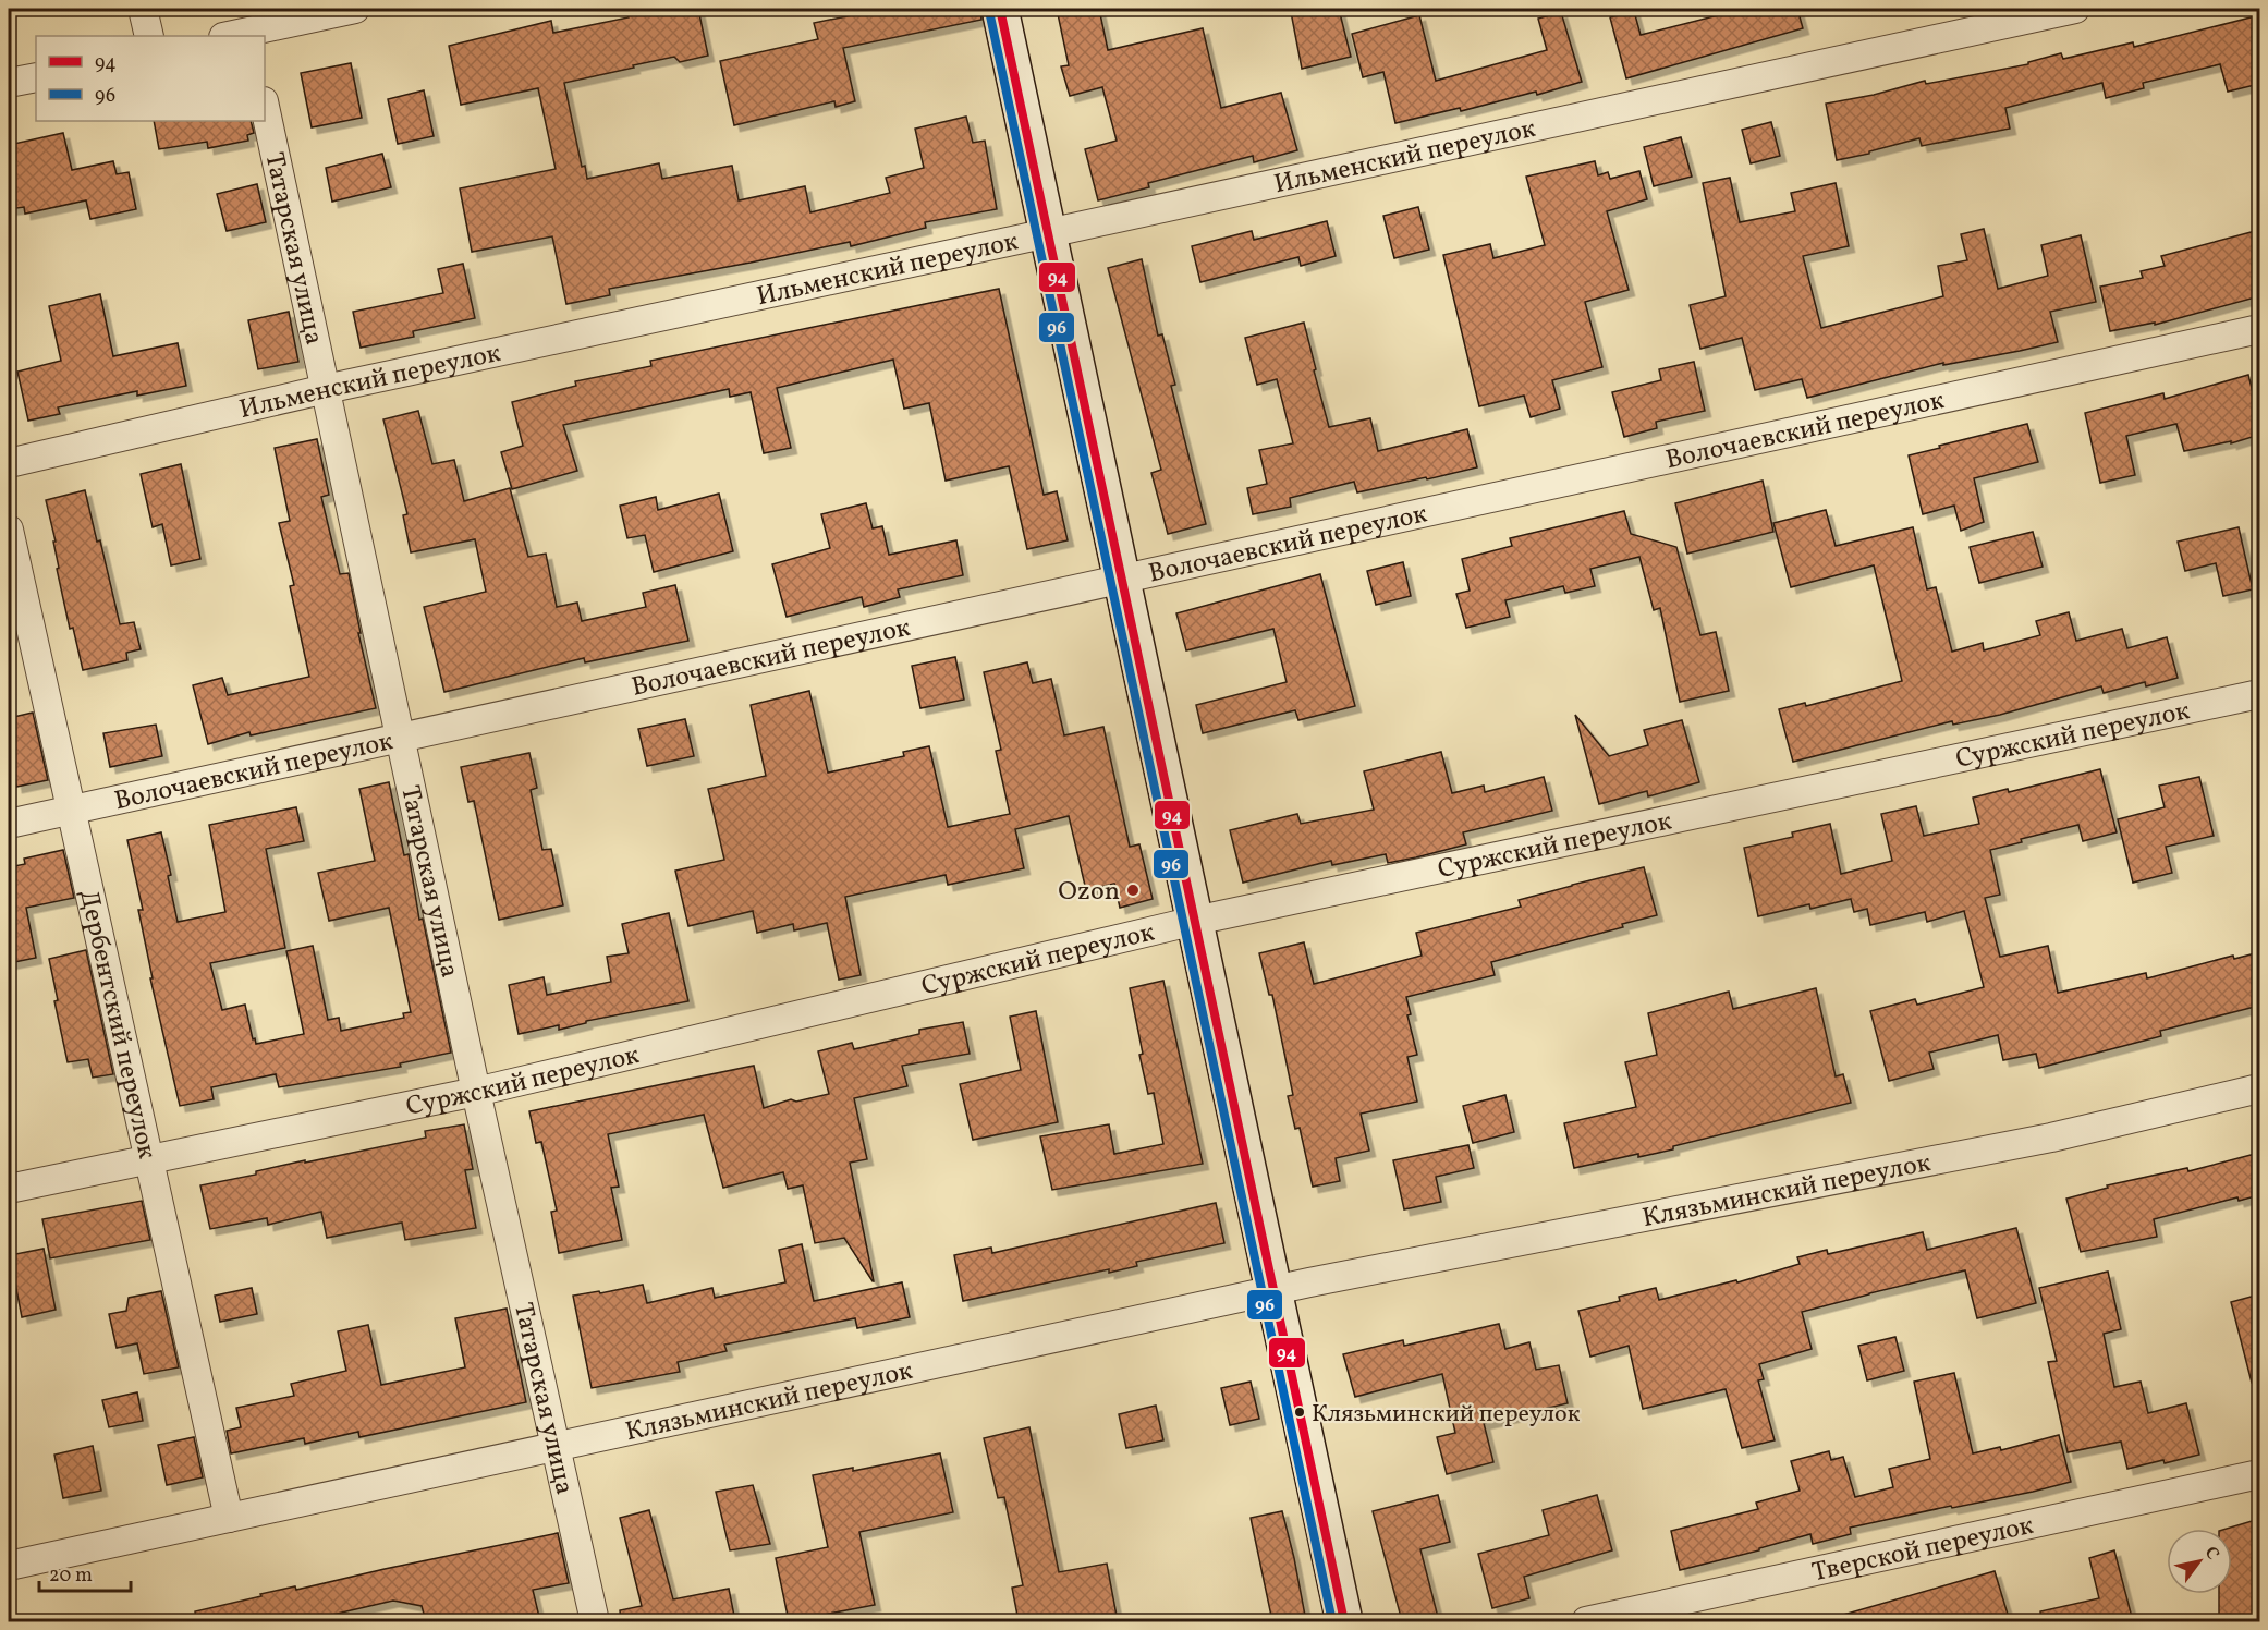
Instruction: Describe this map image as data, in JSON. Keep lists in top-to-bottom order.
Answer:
{
  "streets": {
    "street": [
      "Ильменский переулок",
      "Татарская улица",
      "Волочаевский переулок",
      "Суржский переулок",
      "Дербентский переулок",
      "Клязьминский переулок",
      "Тверской переулок"
    ]
  },
  "crossings": [
    ["Ильменский переулок", "Татарская улица"],
    ["Татарская улица", "Волочаевский переулок"],
    ["Татарская улица", "Суржский переулок"],
    ["Татарская улица", "Клязьминский переулок"],
    ["Волочаевский переулок", "Дербентский переулок"],
    ["Суржский переулок", "Дербентский переулок"],
    ["Дербентский переулок", "Клязьминский переулок"]
  ],
  "places": ["Ozon", "Клязьминский переулок"],
  "lines": ["transit line 94", "transit line 96"],
  "legend": ["94", "96"],
  "scale_bar": "20 m",
  "north": "top right"
}
